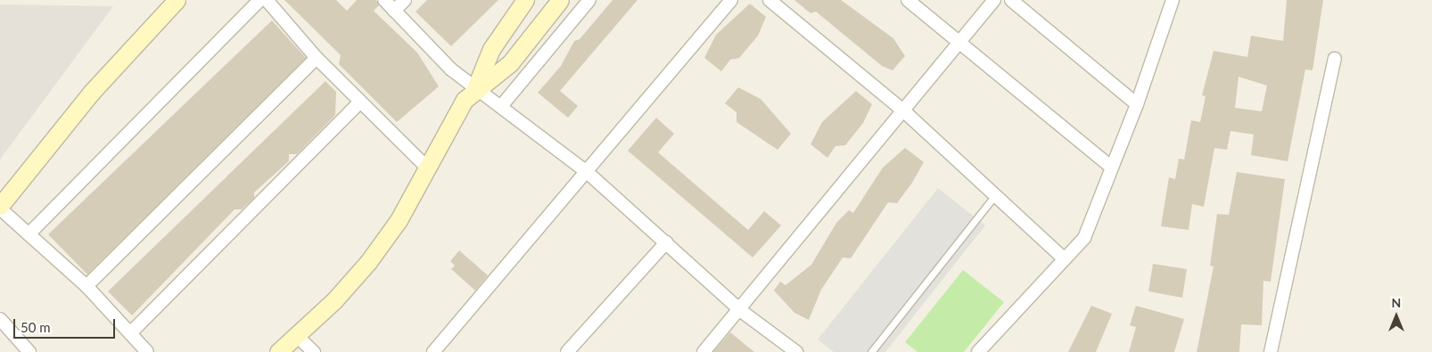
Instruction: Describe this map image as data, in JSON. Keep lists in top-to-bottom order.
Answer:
{
  "scale_bar": "50 m",
  "north": "top"
}
